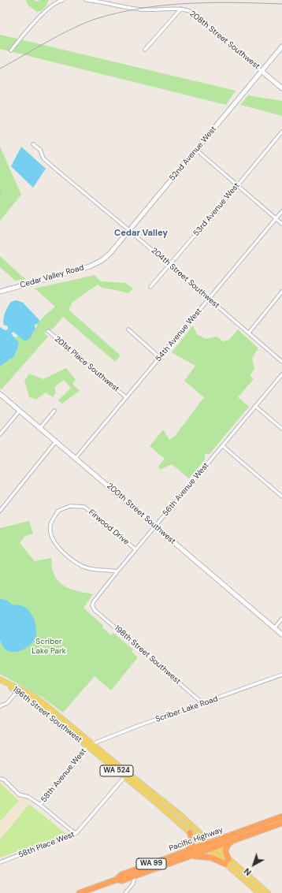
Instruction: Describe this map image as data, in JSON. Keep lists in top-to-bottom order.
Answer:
{
  "streets": {
    "highway": ["Pacific Highway", "WA 99"],
    "main road": ["196th Street Southwest", "WA 524"],
    "street": [
      "208th Street Southwest",
      "52nd Avenue West",
      "53rd Avenue West",
      "Cedar Valley Road",
      "204th Street Southwest",
      "54th Avenue West",
      "201st Place Southwest",
      "56th Avenue West",
      "200th Street Southwest",
      "Firwood Drive",
      "198th Street Southwest",
      "Scriber Lake Road",
      "58th Avenue West",
      "58th Place West"
    ]
  },
  "crossings": [
    ["208th Street Southwest", "52nd Avenue West"],
    ["52nd Avenue West", "Cedar Valley Road"],
    ["52nd Avenue West", "204th Street Southwest"],
    ["53rd Avenue West", "204th Street Southwest"],
    ["204th Street Southwest", "54th Avenue West"],
    ["54th Avenue West", "201st Place Southwest"],
    ["54th Avenue West", "200th Street Southwest"],
    ["56th Avenue West", "200th Street Southwest"],
    ["56th Avenue West", "Firwood Drive"],
    ["56th Avenue West", "198th Street Southwest"],
    ["198th Street Southwest", "Scriber Lake Road"],
    ["Scriber Lake Road", "196th Street Southwest"],
    ["Scriber Lake Road", "58th Avenue West"],
    ["196th Street Southwest", "58th Avenue West"],
    ["196th Street Southwest", "Pacific Highway"],
    ["196th Street Southwest", "58th Place West"]
  ],
  "districts": ["Cedar Valley"],
  "parks": ["Scriber Lake Park"],
  "north": "bottom left"
}
